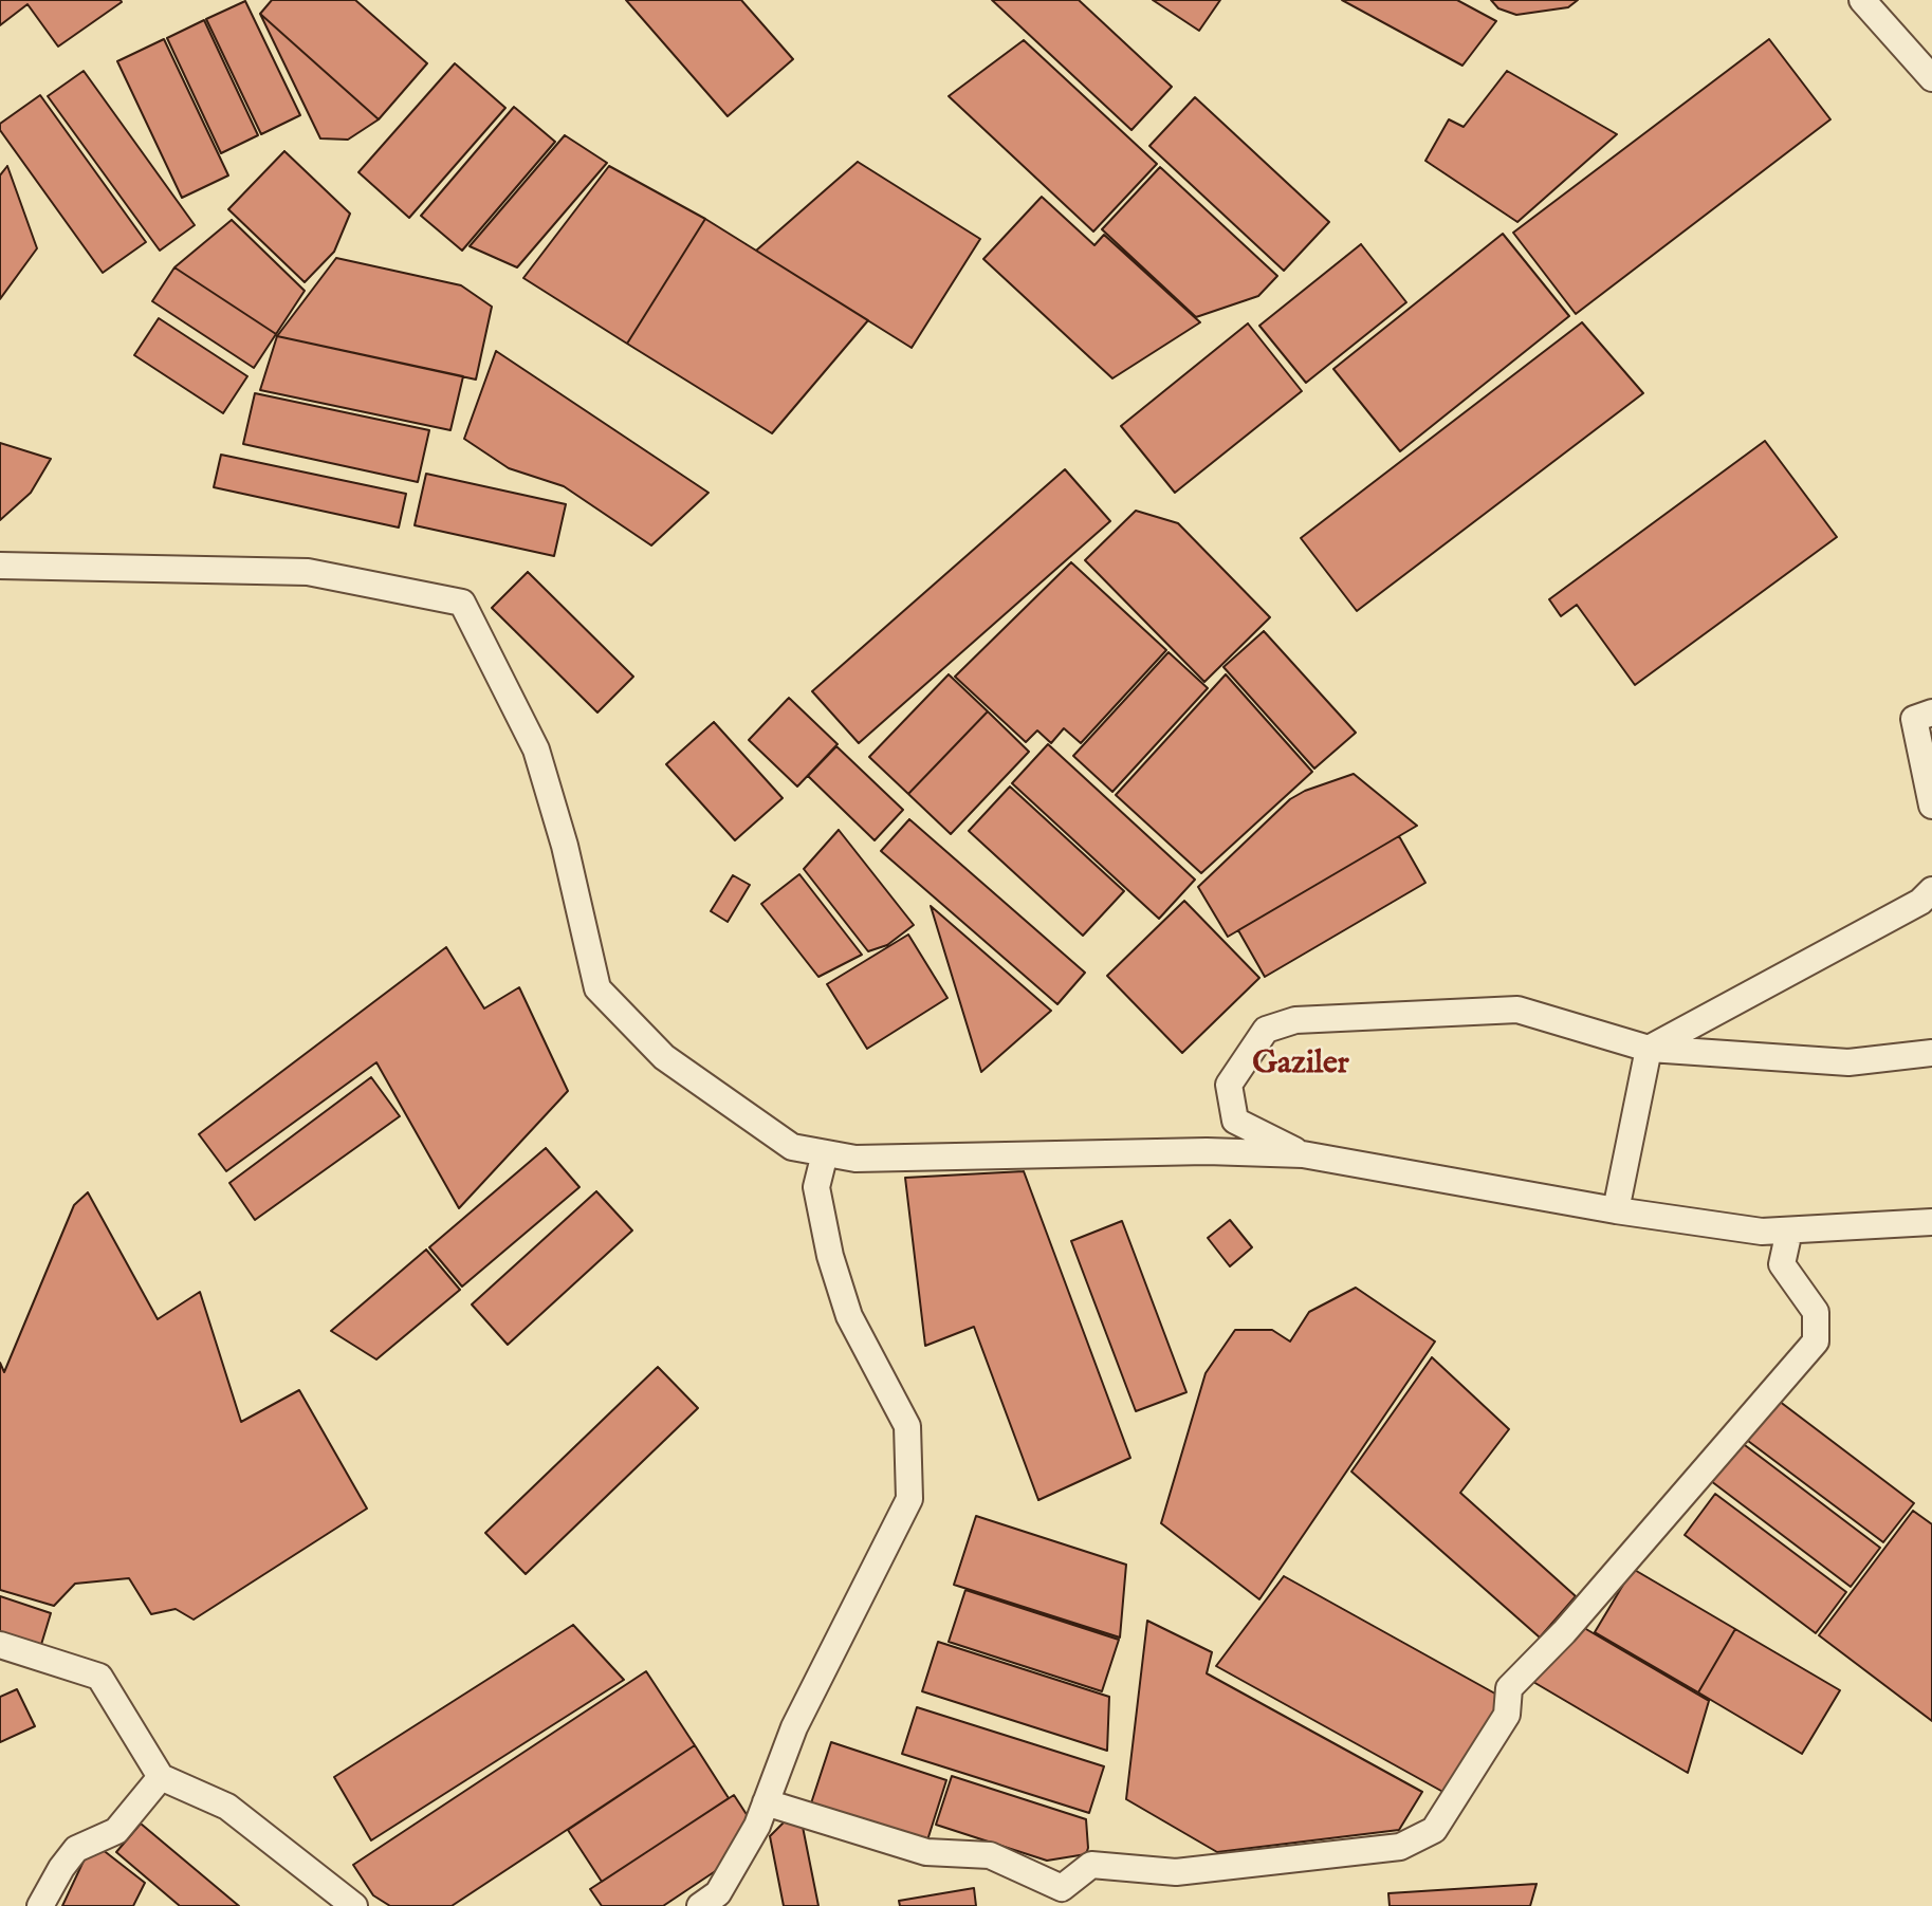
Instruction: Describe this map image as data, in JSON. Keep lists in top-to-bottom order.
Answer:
{
  "districts": ["Gaziler"]
}
